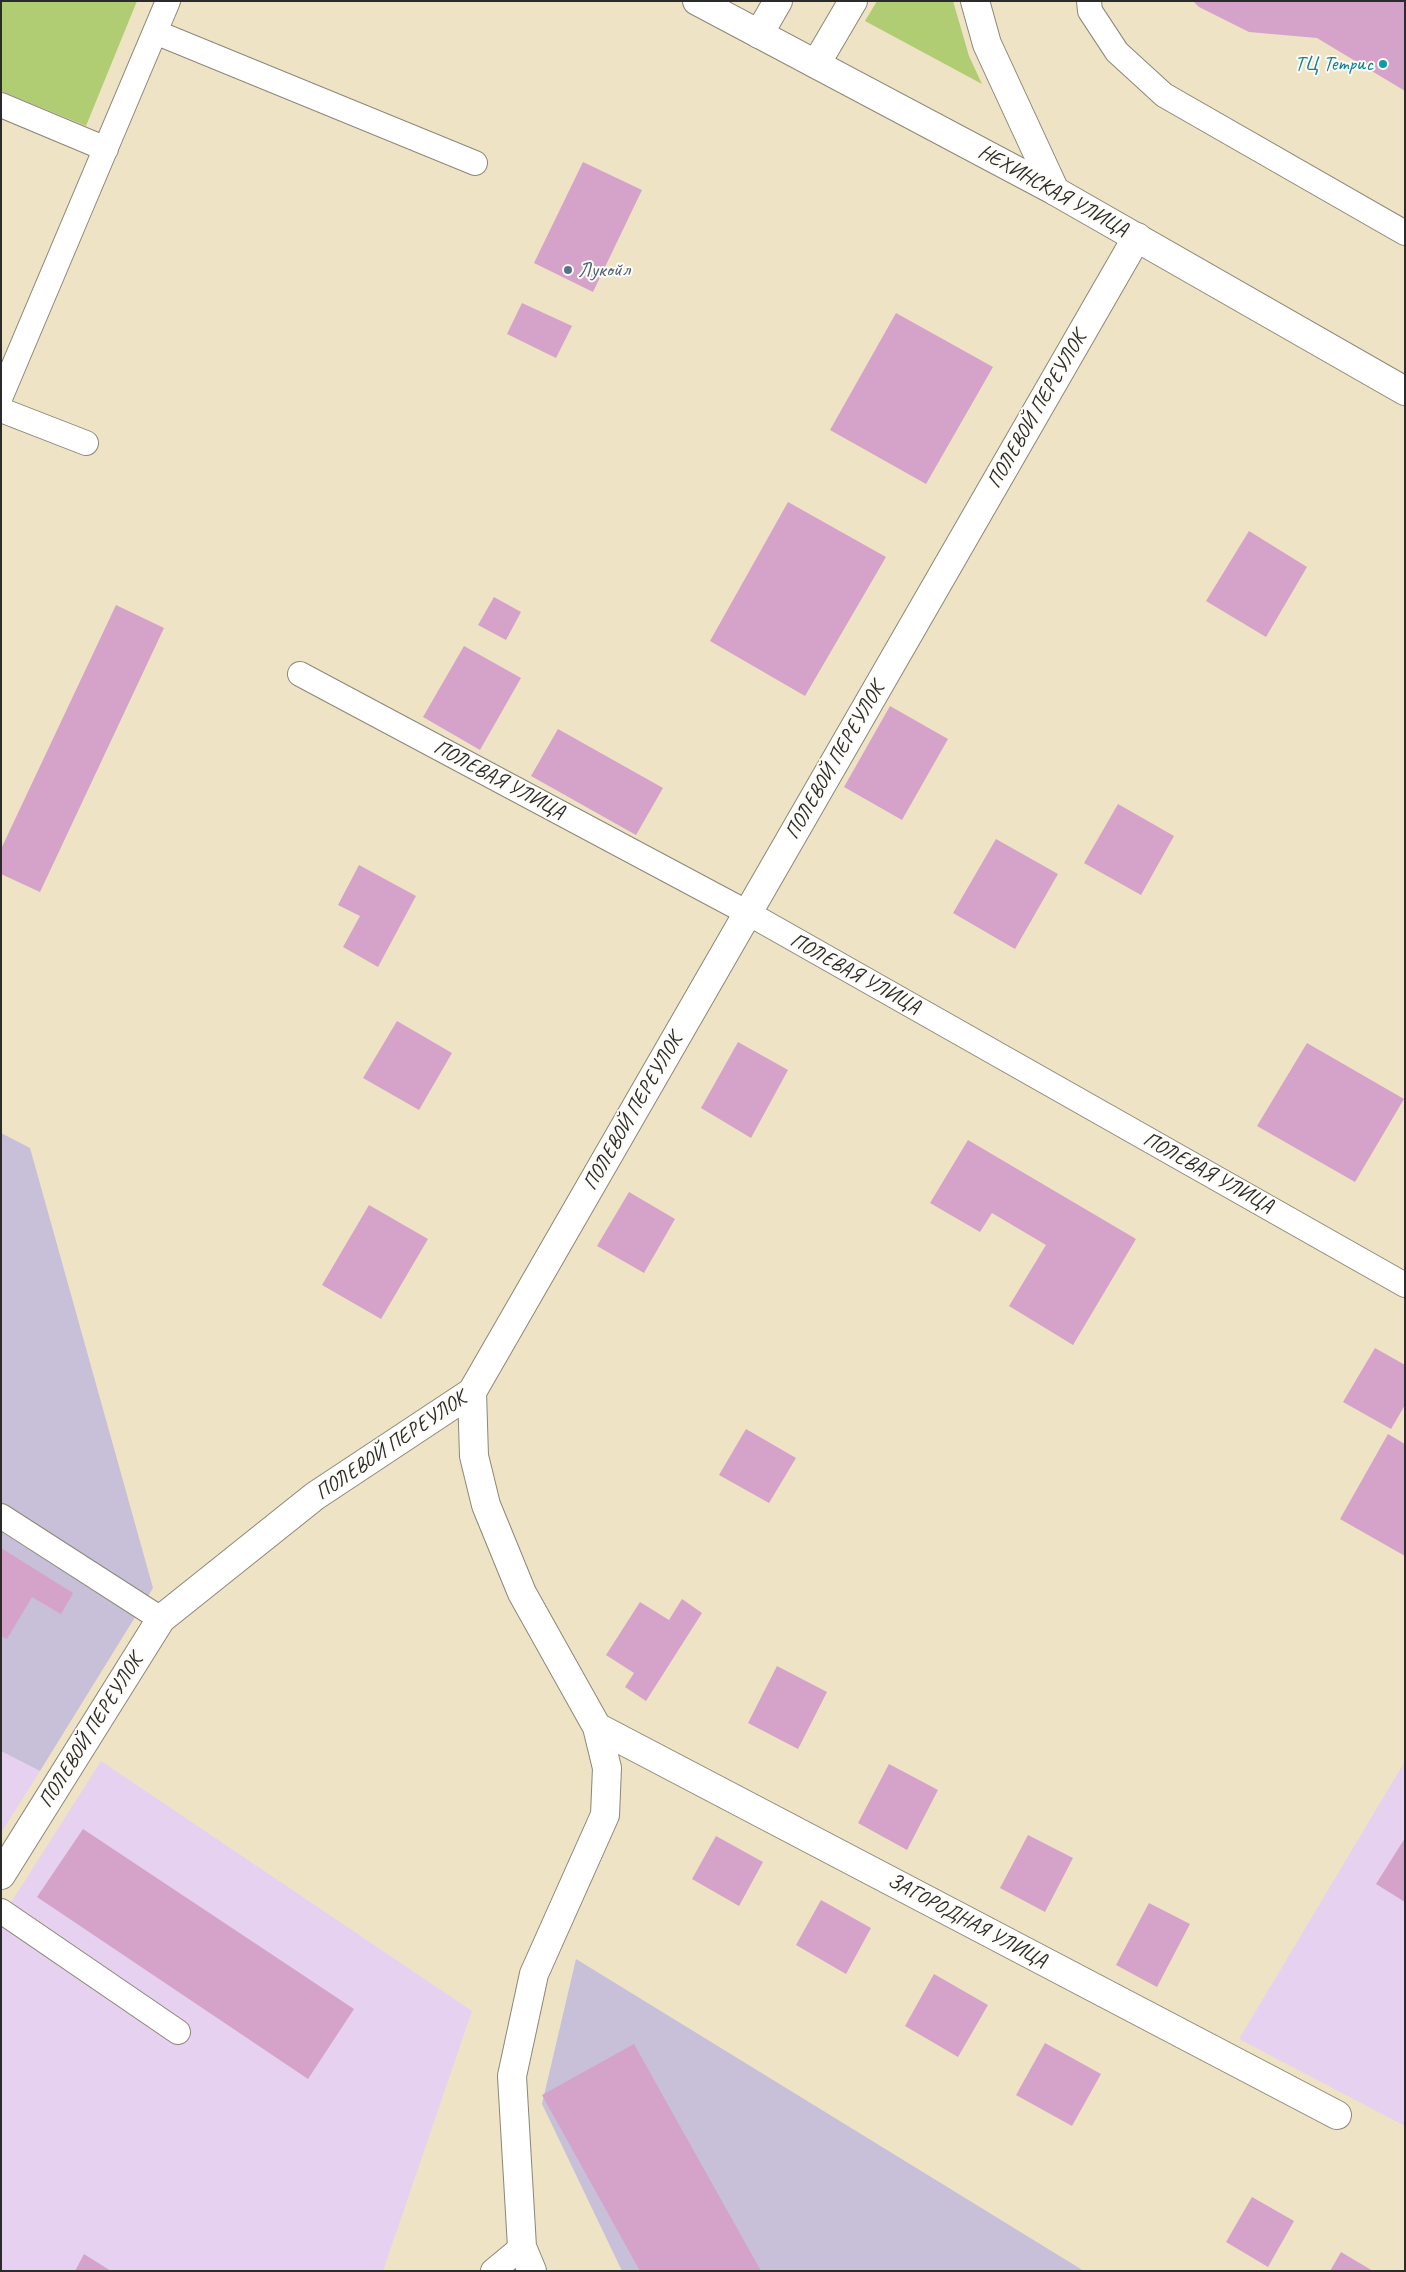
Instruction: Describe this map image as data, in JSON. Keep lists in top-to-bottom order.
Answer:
{
  "streets": {
    "street": ["НЕХИНСКАЯ УЛИЦА", "ПОЛЕВОЙ ПЕРЕУЛОК", "ЗАГОРОДНАЯ УЛИЦА"],
    "lane": ["ПОЛЕВАЯ УЛИЦА"]
  },
  "crossings": [
    ["НЕХИНСКАЯ УЛИЦА", "ПОЛЕВОЙ ПЕРЕУЛОК"],
    ["ПОЛЕВОЙ ПЕРЕУЛОК", "ПОЛЕВАЯ УЛИЦА"]
  ],
  "places": ["ТЦ Тетрис", "Лукойл"]
}
